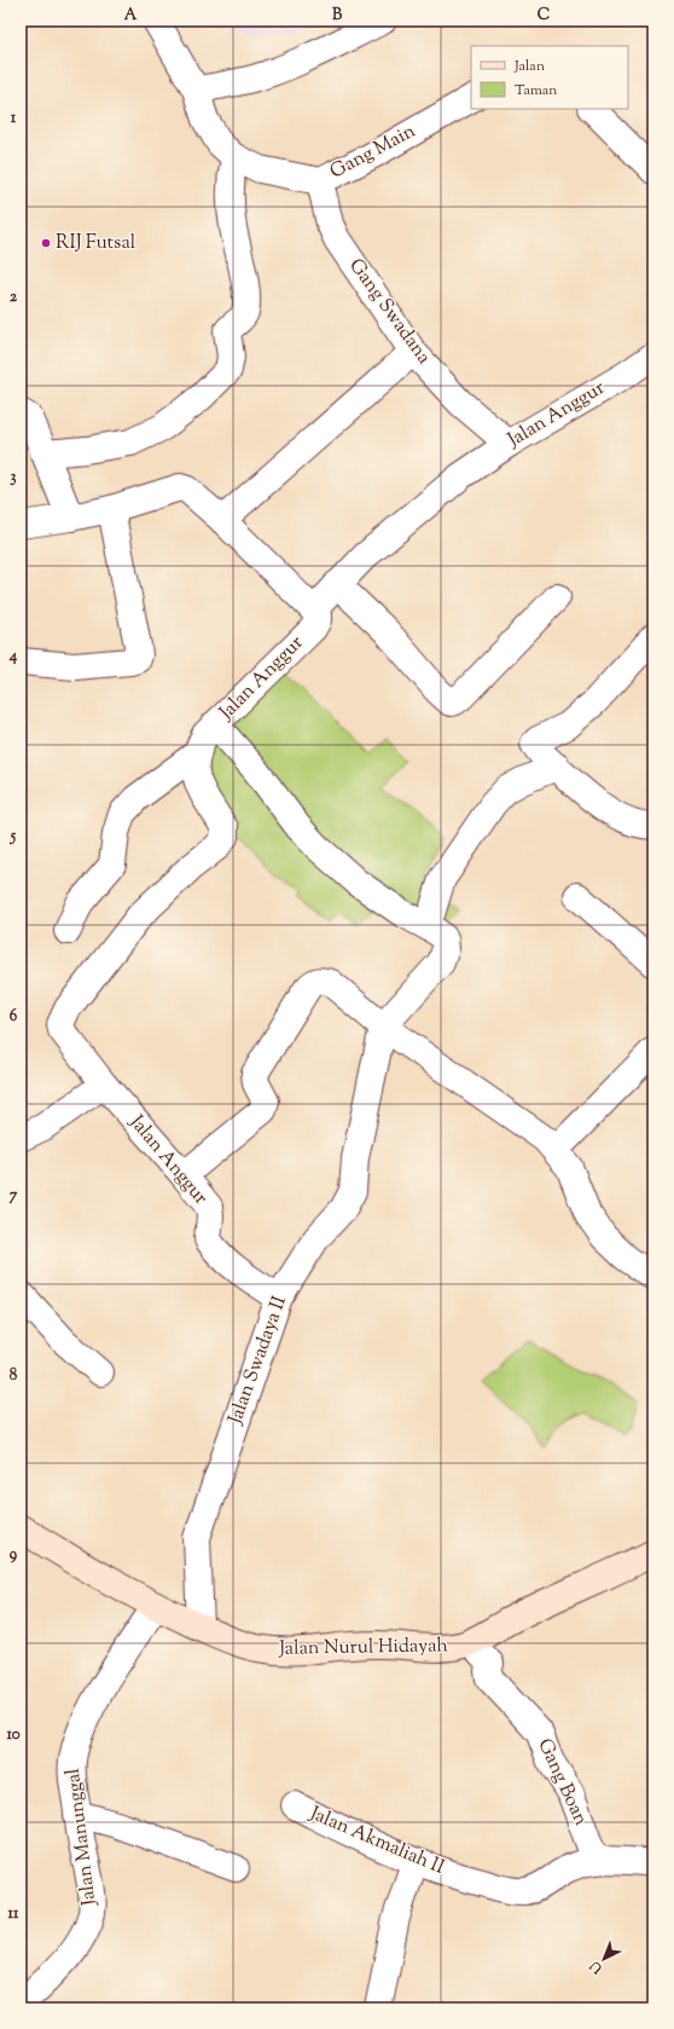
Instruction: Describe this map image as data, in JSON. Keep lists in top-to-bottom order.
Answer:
{
  "streets": {
    "street": [
      "Gang Main",
      "Gang Swadana",
      "Jalan Anggur",
      "Jalan Swadaya II",
      "Jalan Nurul Hidayah",
      "Gang Boan",
      "Jalan Manunggal",
      "Jalan Akmaliah II"
    ]
  },
  "crossings": [
    ["Gang Main", "Gang Swadana"],
    ["Gang Swadana", "Jalan Anggur"],
    ["Jalan Anggur", "Jalan Swadaya II"],
    ["Jalan Swadaya II", "Jalan Nurul Hidayah"],
    ["Jalan Nurul Hidayah", "Gang Boan"],
    ["Jalan Nurul Hidayah", "Jalan Manunggal"],
    ["Gang Boan", "Jalan Akmaliah II"]
  ],
  "places": ["RIJ Futsal"],
  "legend": ["Jalan", "Taman"],
  "north": "bottom left",
  "grid": {
    "columns": ["A", "B", "C"],
    "rows": [
      "1",
      "2",
      "3",
      "4",
      "5",
      "6",
      "7",
      "8",
      "9",
      "10",
      "11"
    ]
  }
}
